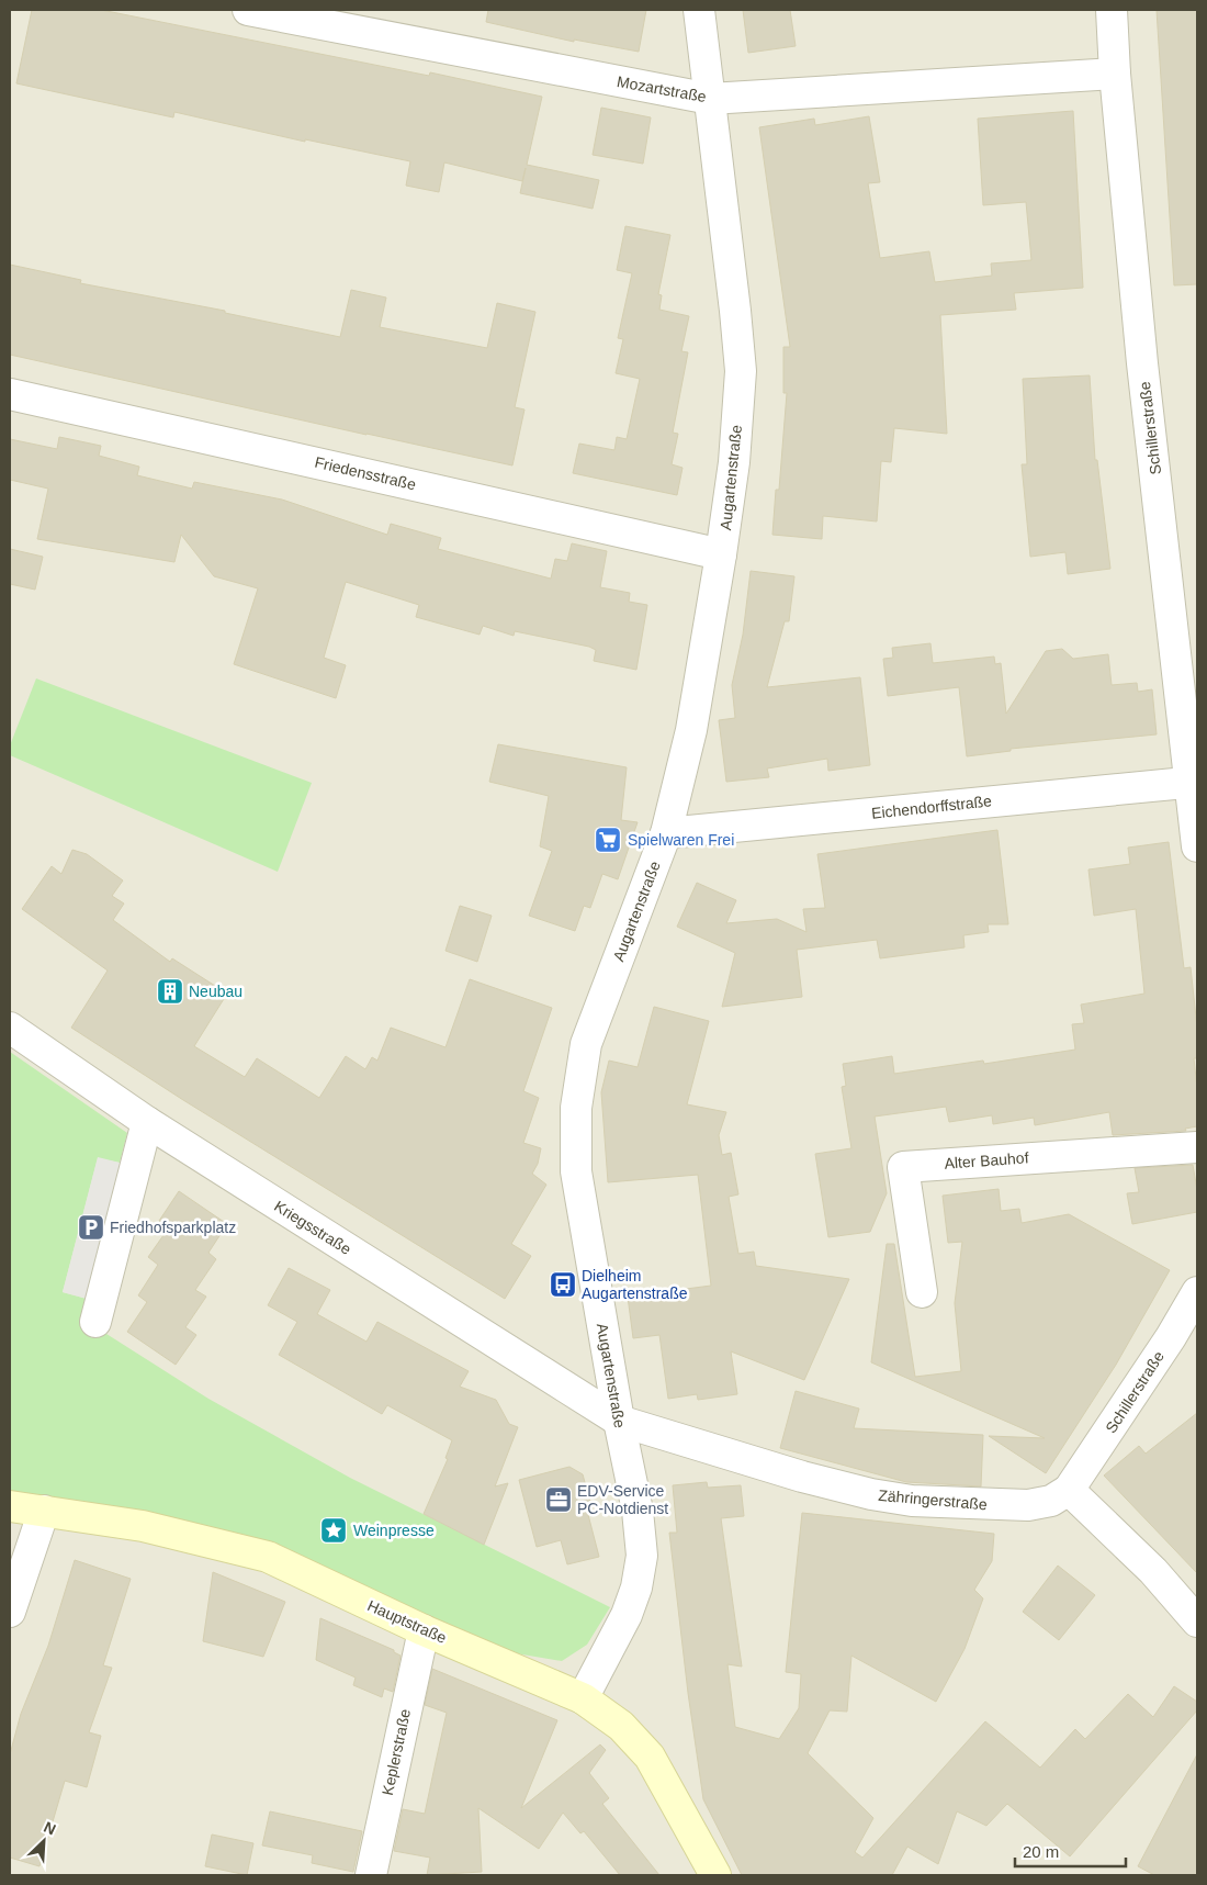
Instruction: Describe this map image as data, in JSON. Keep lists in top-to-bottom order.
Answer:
{
  "streets": {
    "street": [
      "Mozartstraße",
      "Schillerstraße",
      "Friedensstraße",
      "Augartenstraße",
      "Eichendorffstraße",
      "Alter Bauhof",
      "Kriegsstraße",
      "Zähringerstraße",
      "Hauptstraße",
      "Keplerstraße"
    ]
  },
  "crossings": [
    ["Mozartstraße", "Schillerstraße"],
    ["Mozartstraße", "Augartenstraße"],
    ["Schillerstraße", "Eichendorffstraße"],
    ["Schillerstraße", "Zähringerstraße"],
    ["Friedensstraße", "Augartenstraße"],
    ["Augartenstraße", "Eichendorffstraße"],
    ["Augartenstraße", "Kriegsstraße"],
    ["Augartenstraße", "Zähringerstraße"],
    ["Augartenstraße", "Hauptstraße"],
    ["Kriegsstraße", "Zähringerstraße"],
    ["Hauptstraße", "Keplerstraße"]
  ],
  "places": {
    "supermarket": ["Spielwaren Frei"],
    "building": ["Neubau"],
    "parking": ["Friedhofsparkplatz"],
    "bus stop": ["Dielheim Augartenstraße"],
    "office": ["EDV-Service PC-Notdienst"],
    "place": ["Weinpresse"]
  },
  "scale_bar": "20 m",
  "north": "top right"
}
